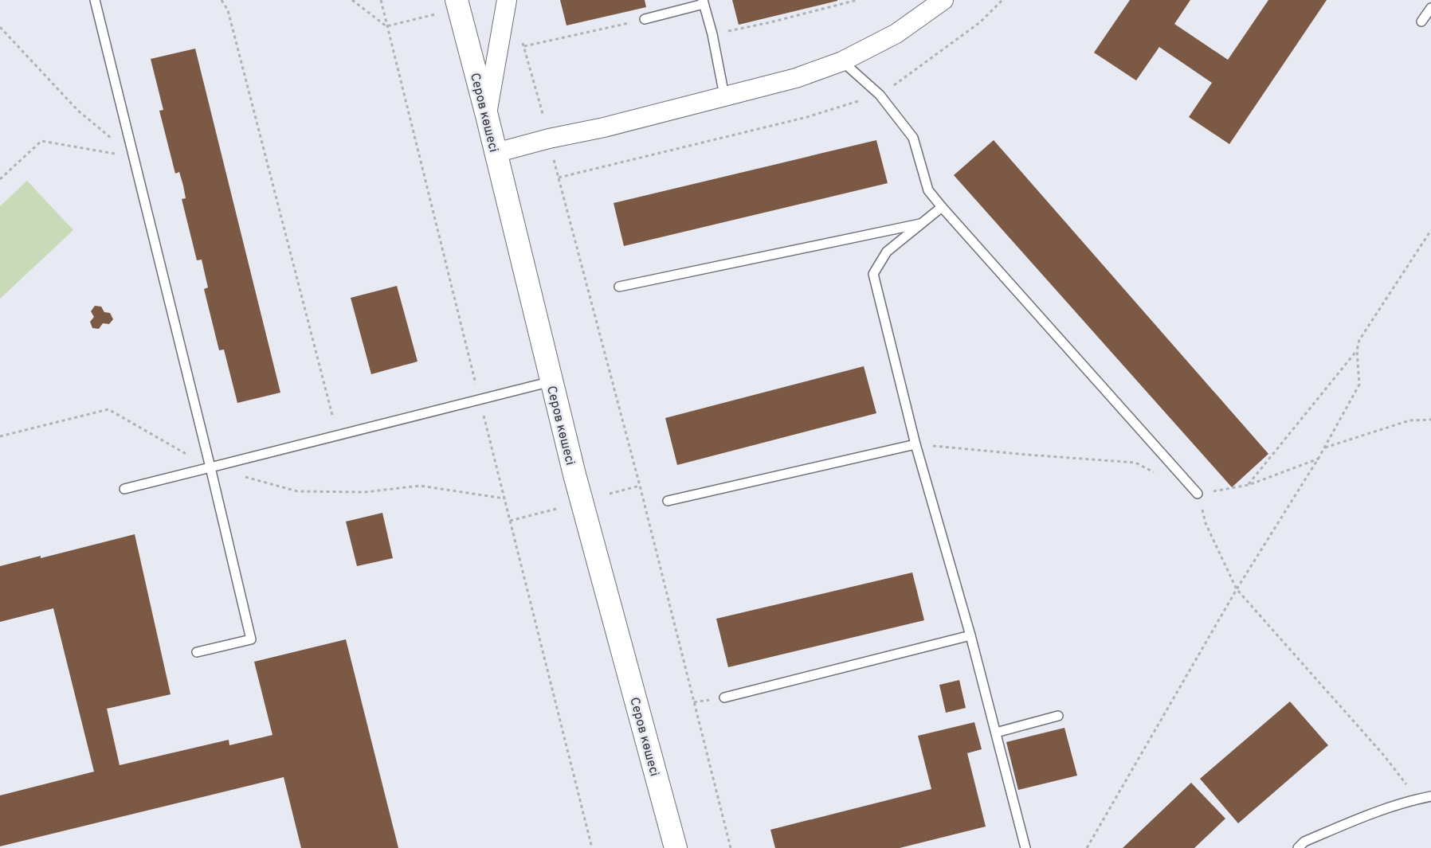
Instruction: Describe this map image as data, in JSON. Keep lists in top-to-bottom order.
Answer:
{
  "streets": {
    "street": ["Серов көшесі"]
  }
}
